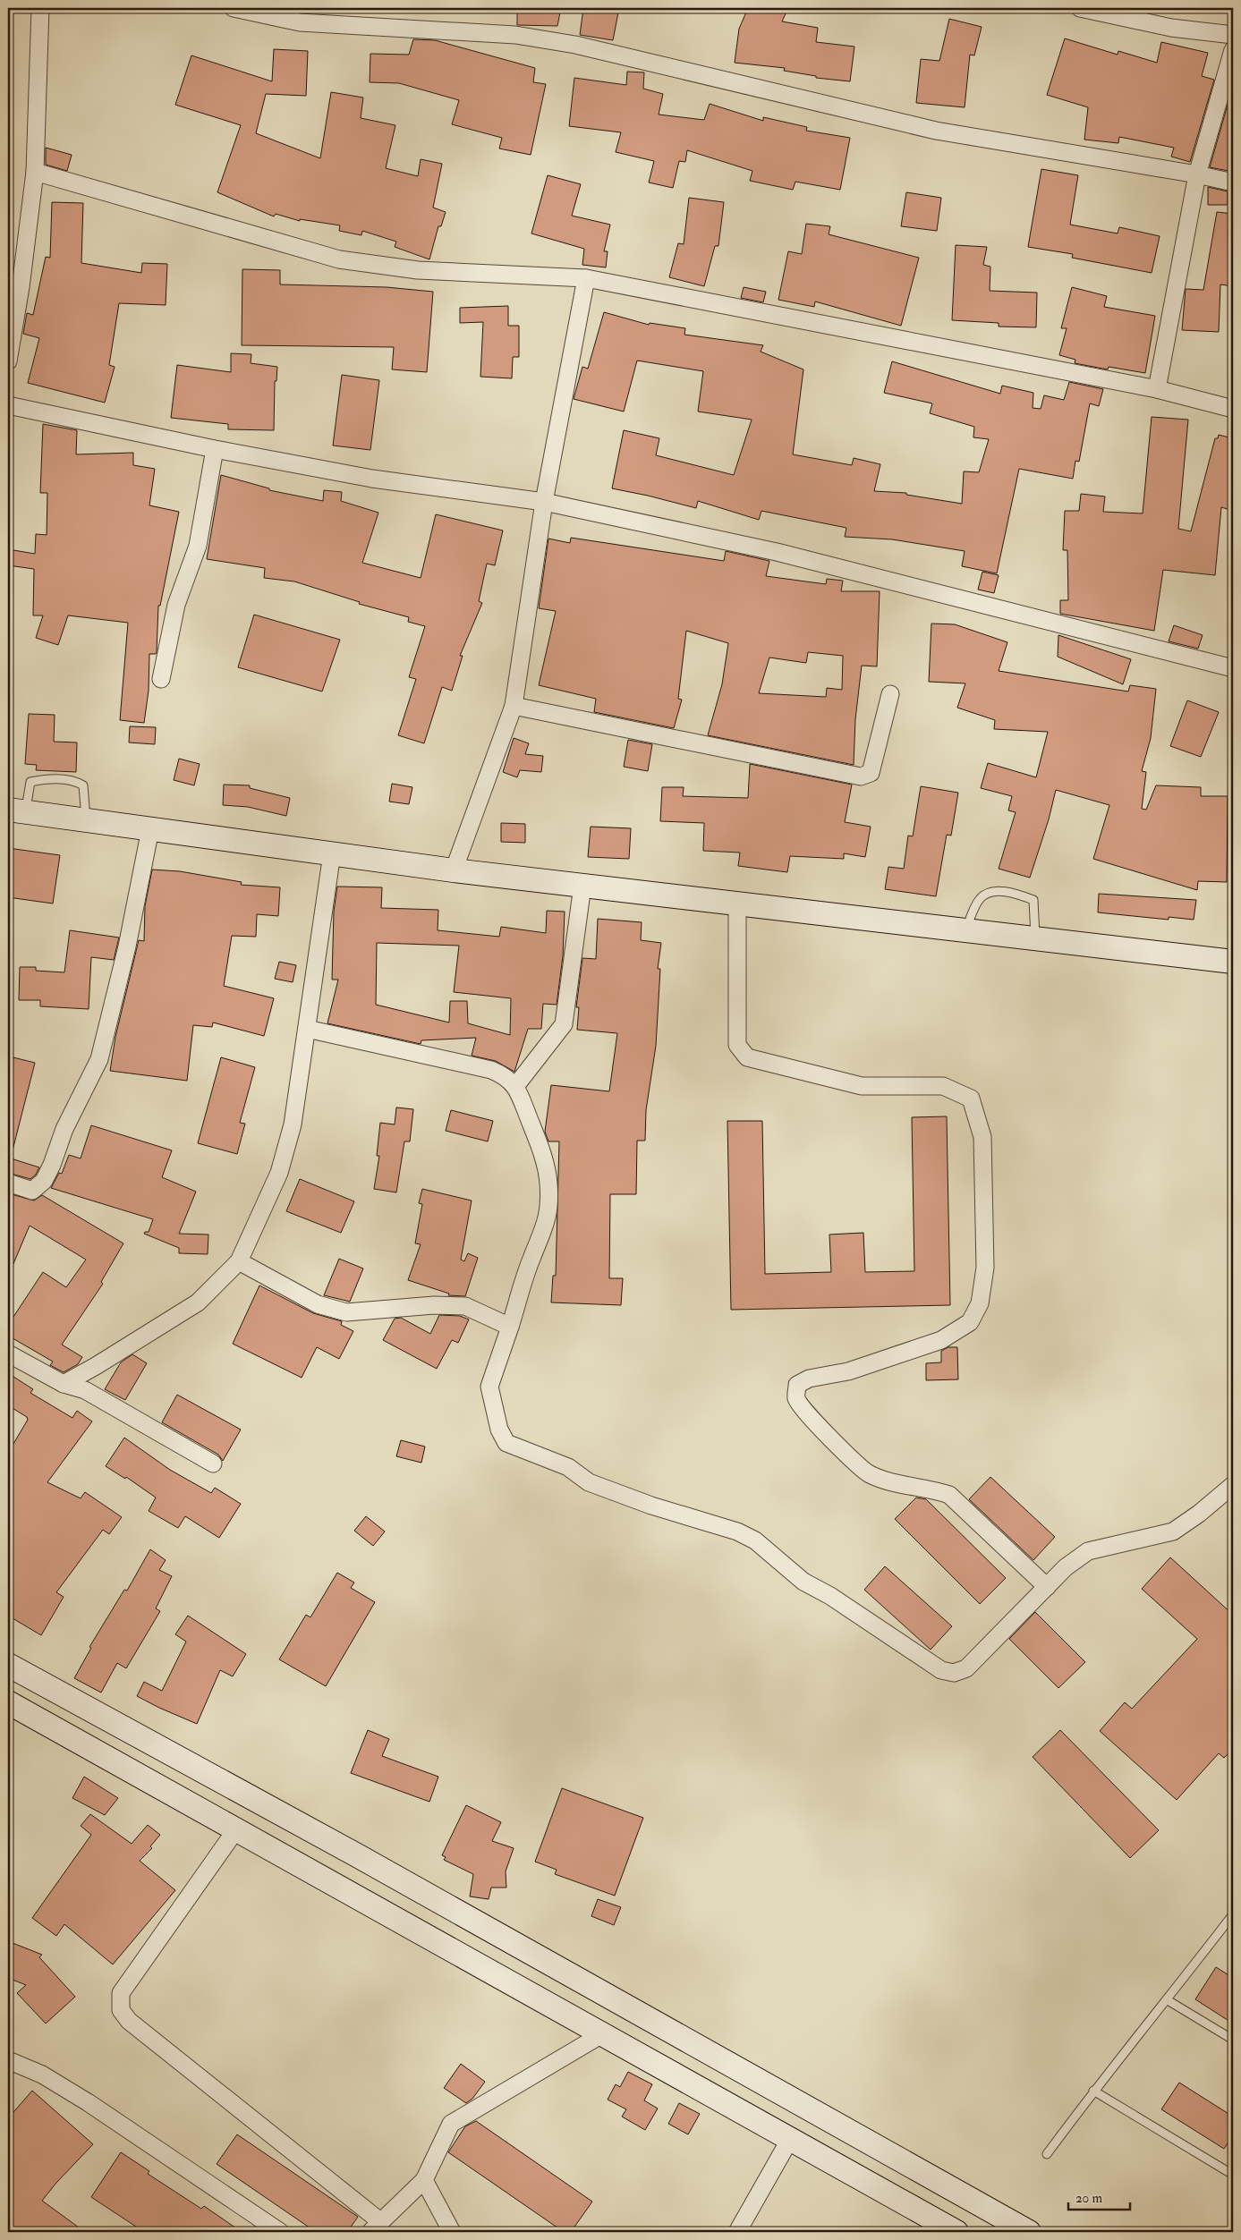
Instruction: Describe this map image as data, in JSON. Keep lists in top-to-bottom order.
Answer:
{
  "scale_bar": "20 m"
}
